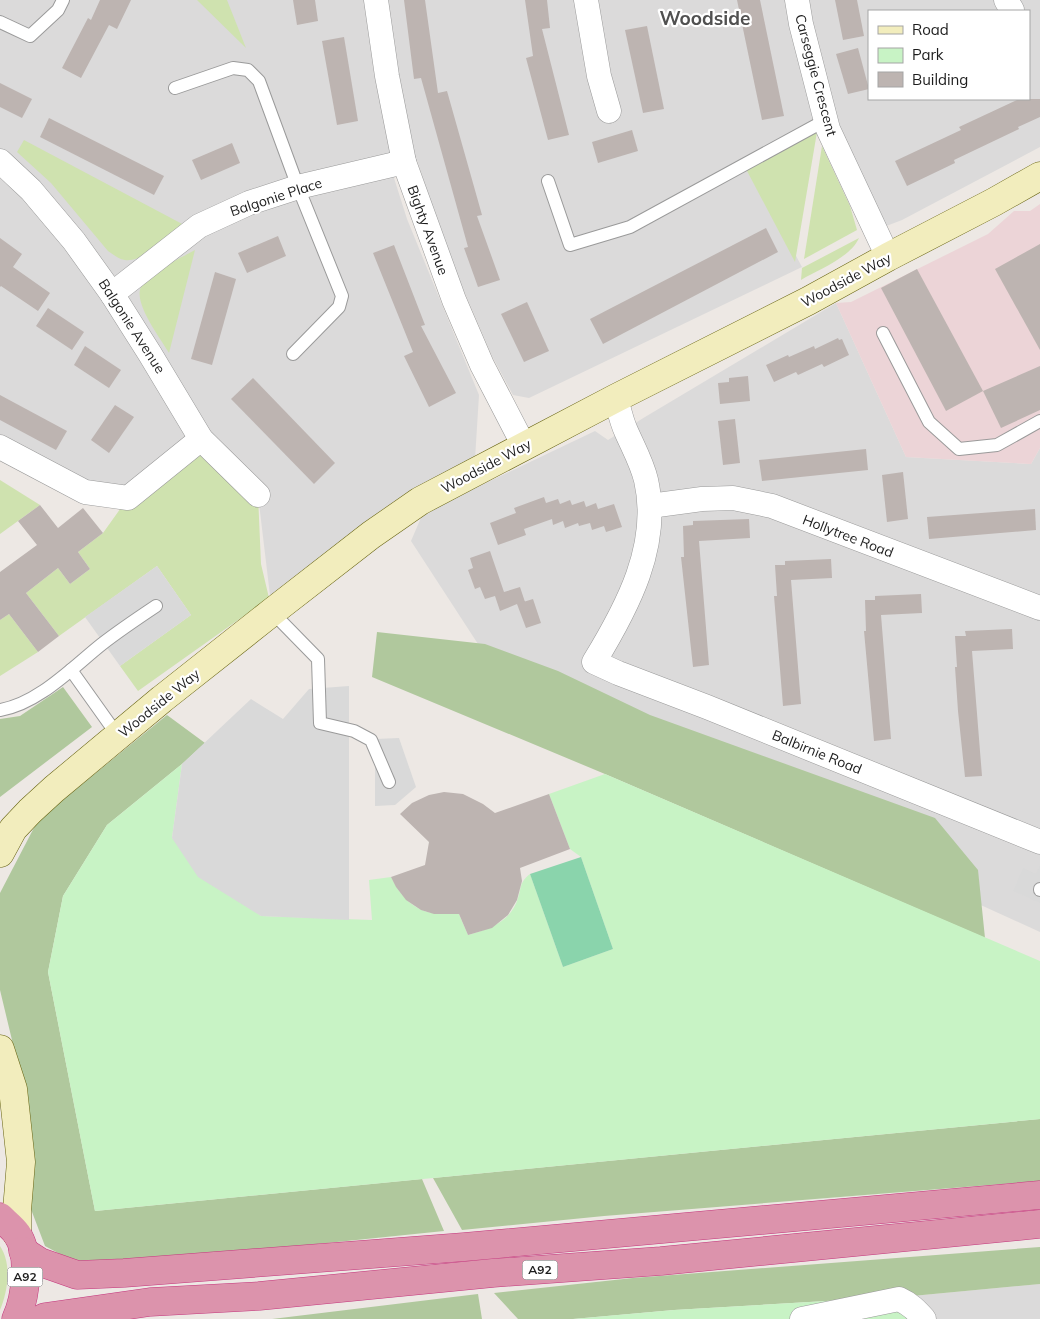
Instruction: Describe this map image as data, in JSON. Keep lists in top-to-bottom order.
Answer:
{
  "streets": {
    "highway": ["A92"],
    "street": [
      "Carseggie Crescent",
      "Balgonie Place",
      "Bighty Avenue",
      "Woodside Way",
      "Balgonie Avenue",
      "Hollytree Road",
      "Balbirnie Road"
    ]
  },
  "crossings": [
    ["Carseggie Crescent", "Woodside Way"],
    ["Balgonie Place", "Bighty Avenue"],
    ["Balgonie Place", "Balgonie Avenue"],
    ["Bighty Avenue", "Woodside Way"],
    ["Hollytree Road", "Balbirnie Road"]
  ],
  "districts": ["Woodside"],
  "legend": ["Road", "Park", "Building"]
}
